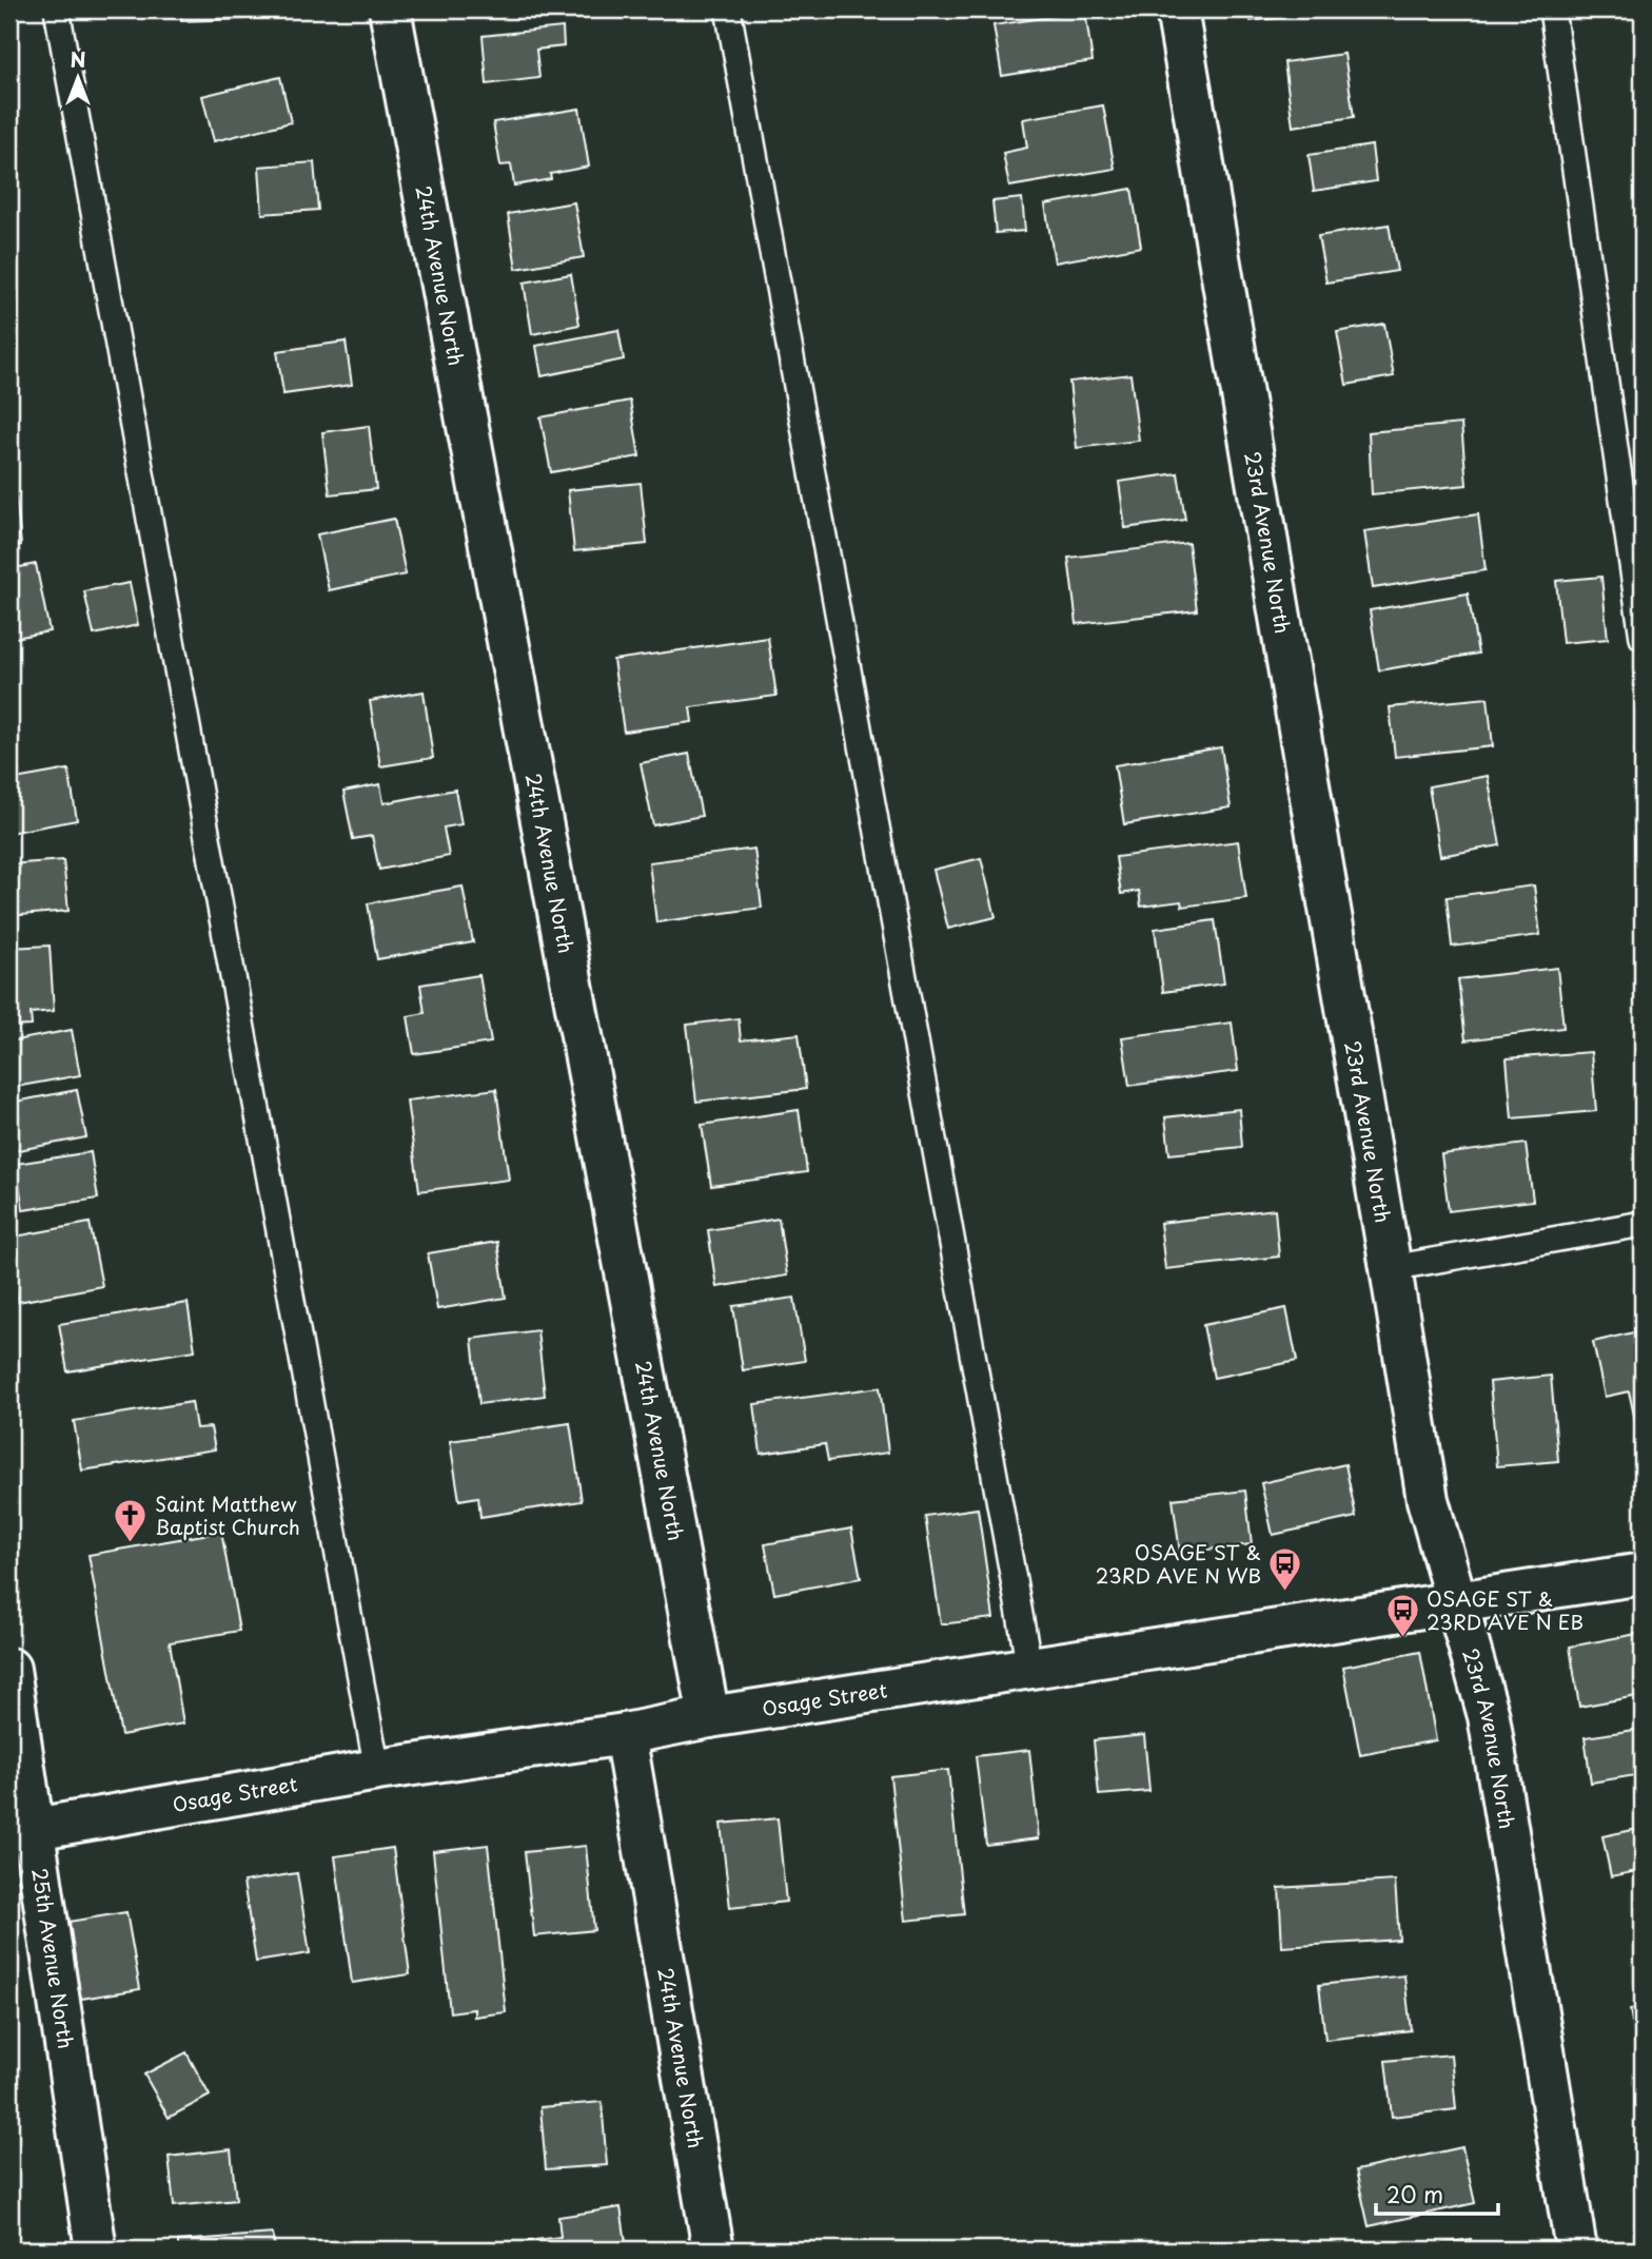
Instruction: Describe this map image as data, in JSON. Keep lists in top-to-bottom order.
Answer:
{
  "streets": {
    "street": [
      "24th Avenue North",
      "23rd Avenue North",
      "Osage Street",
      "25th Avenue North"
    ]
  },
  "crossings": [
    ["24th Avenue North", "Osage Street"],
    ["23rd Avenue North", "Osage Street"],
    ["Osage Street", "25th Avenue North"]
  ],
  "places": {
    "church": ["Saint Matthew Baptist Church"],
    "bus stop": ["OSAGE ST & 23RD AVE N WB", "OSAGE ST & 23RD AVE N EB"]
  },
  "scale_bar": "20 m",
  "north": "top"
}
